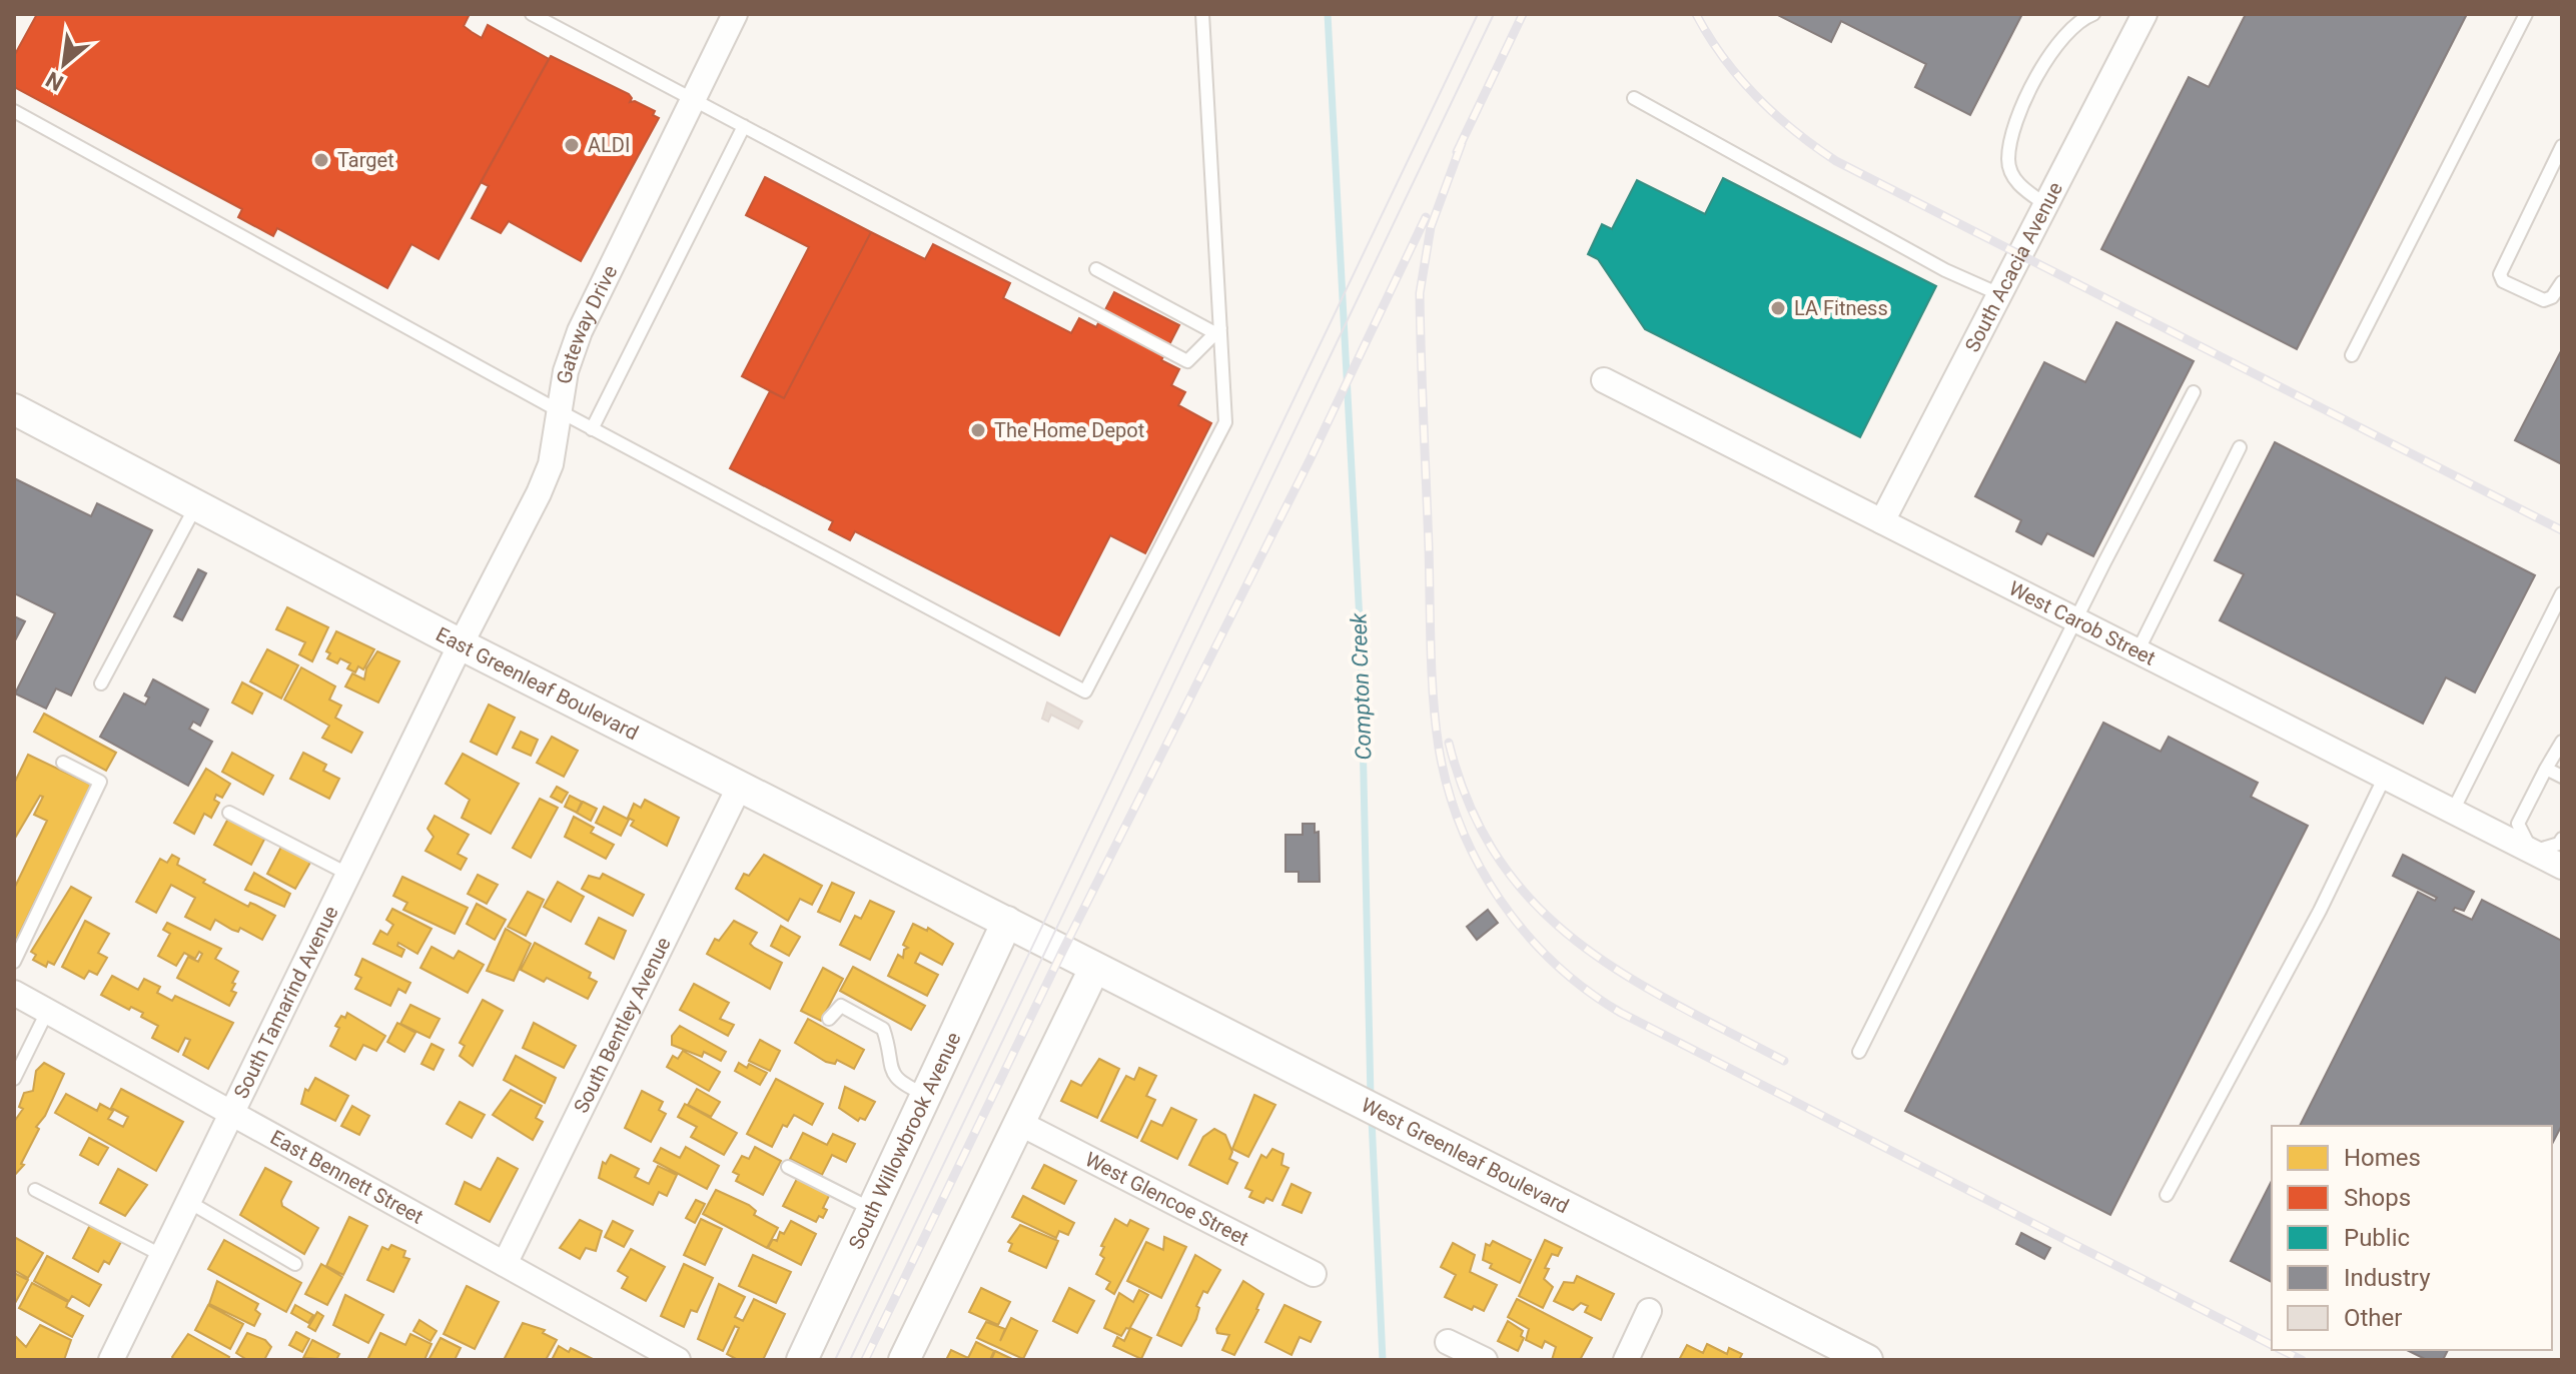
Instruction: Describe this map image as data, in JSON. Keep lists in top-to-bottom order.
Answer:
{
  "streets": {
    "street": [
      "South Acacia Avenue",
      "Gateway Drive",
      "West Carob Street",
      "East Greenleaf Boulevard",
      "South Tamarind Avenue",
      "South Bentley Avenue",
      "South Willowbrook Avenue",
      "West Greenleaf Boulevard",
      "East Bennett Street",
      "West Glencoe Street"
    ]
  },
  "crossings": [
    ["South Acacia Avenue", "West Carob Street"],
    ["Gateway Drive", "East Greenleaf Boulevard"],
    ["Gateway Drive", "South Tamarind Avenue"],
    ["East Greenleaf Boulevard", "South Tamarind Avenue"],
    ["East Greenleaf Boulevard", "South Bentley Avenue"],
    ["East Greenleaf Boulevard", "South Willowbrook Avenue"],
    ["East Greenleaf Boulevard", "West Greenleaf Boulevard"],
    ["South Tamarind Avenue", "East Bennett Street"],
    ["South Bentley Avenue", "East Bennett Street"]
  ],
  "water": ["Compton Creek"],
  "places": [
    "ALDI",
    "Target",
    "LA Fitness",
    "The Home Depot"
  ],
  "legend": [
    "Homes",
    "Shops",
    "Public",
    "Industry",
    "Other"
  ],
  "north": "bottom left"
}
